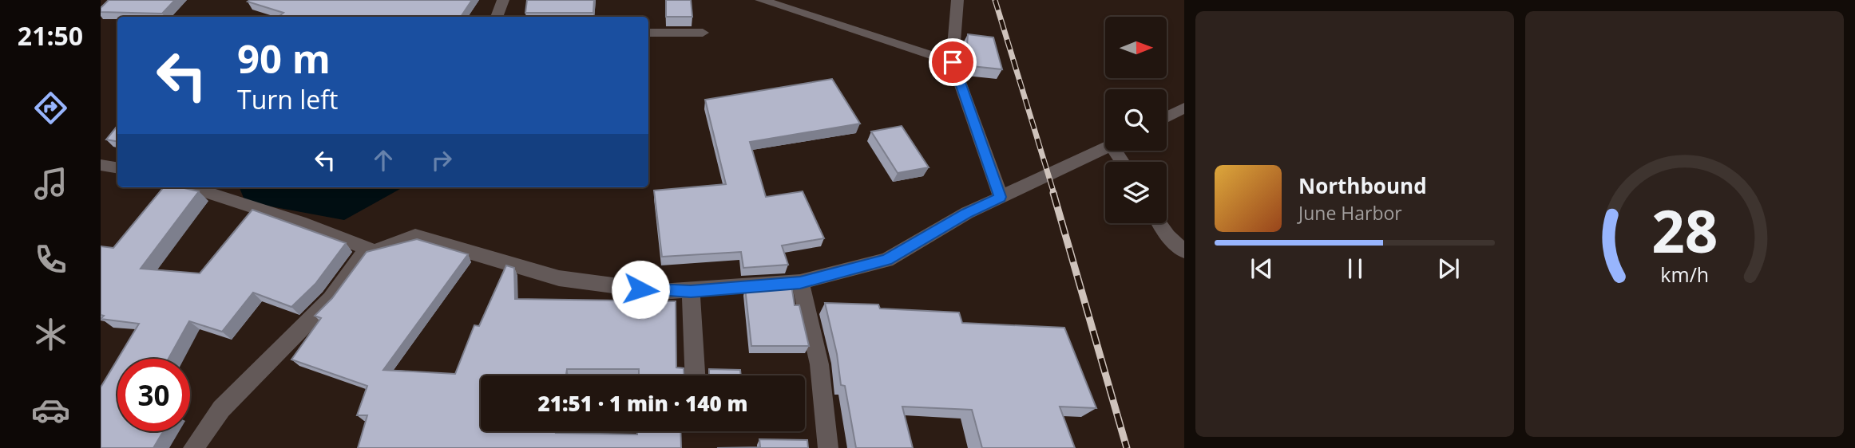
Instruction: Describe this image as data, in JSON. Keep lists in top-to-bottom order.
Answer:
{
  "north": "right",
  "page": {
    "tabs": "21:50",
    "turn": ["90 m", "Turn left"],
    "song": ["Northbound", "June Harbor"],
    "limit": "30",
    "trip": "21:51 · 1 min · 140 m",
    "gauge": ["28", "km/h"]
  }
}
